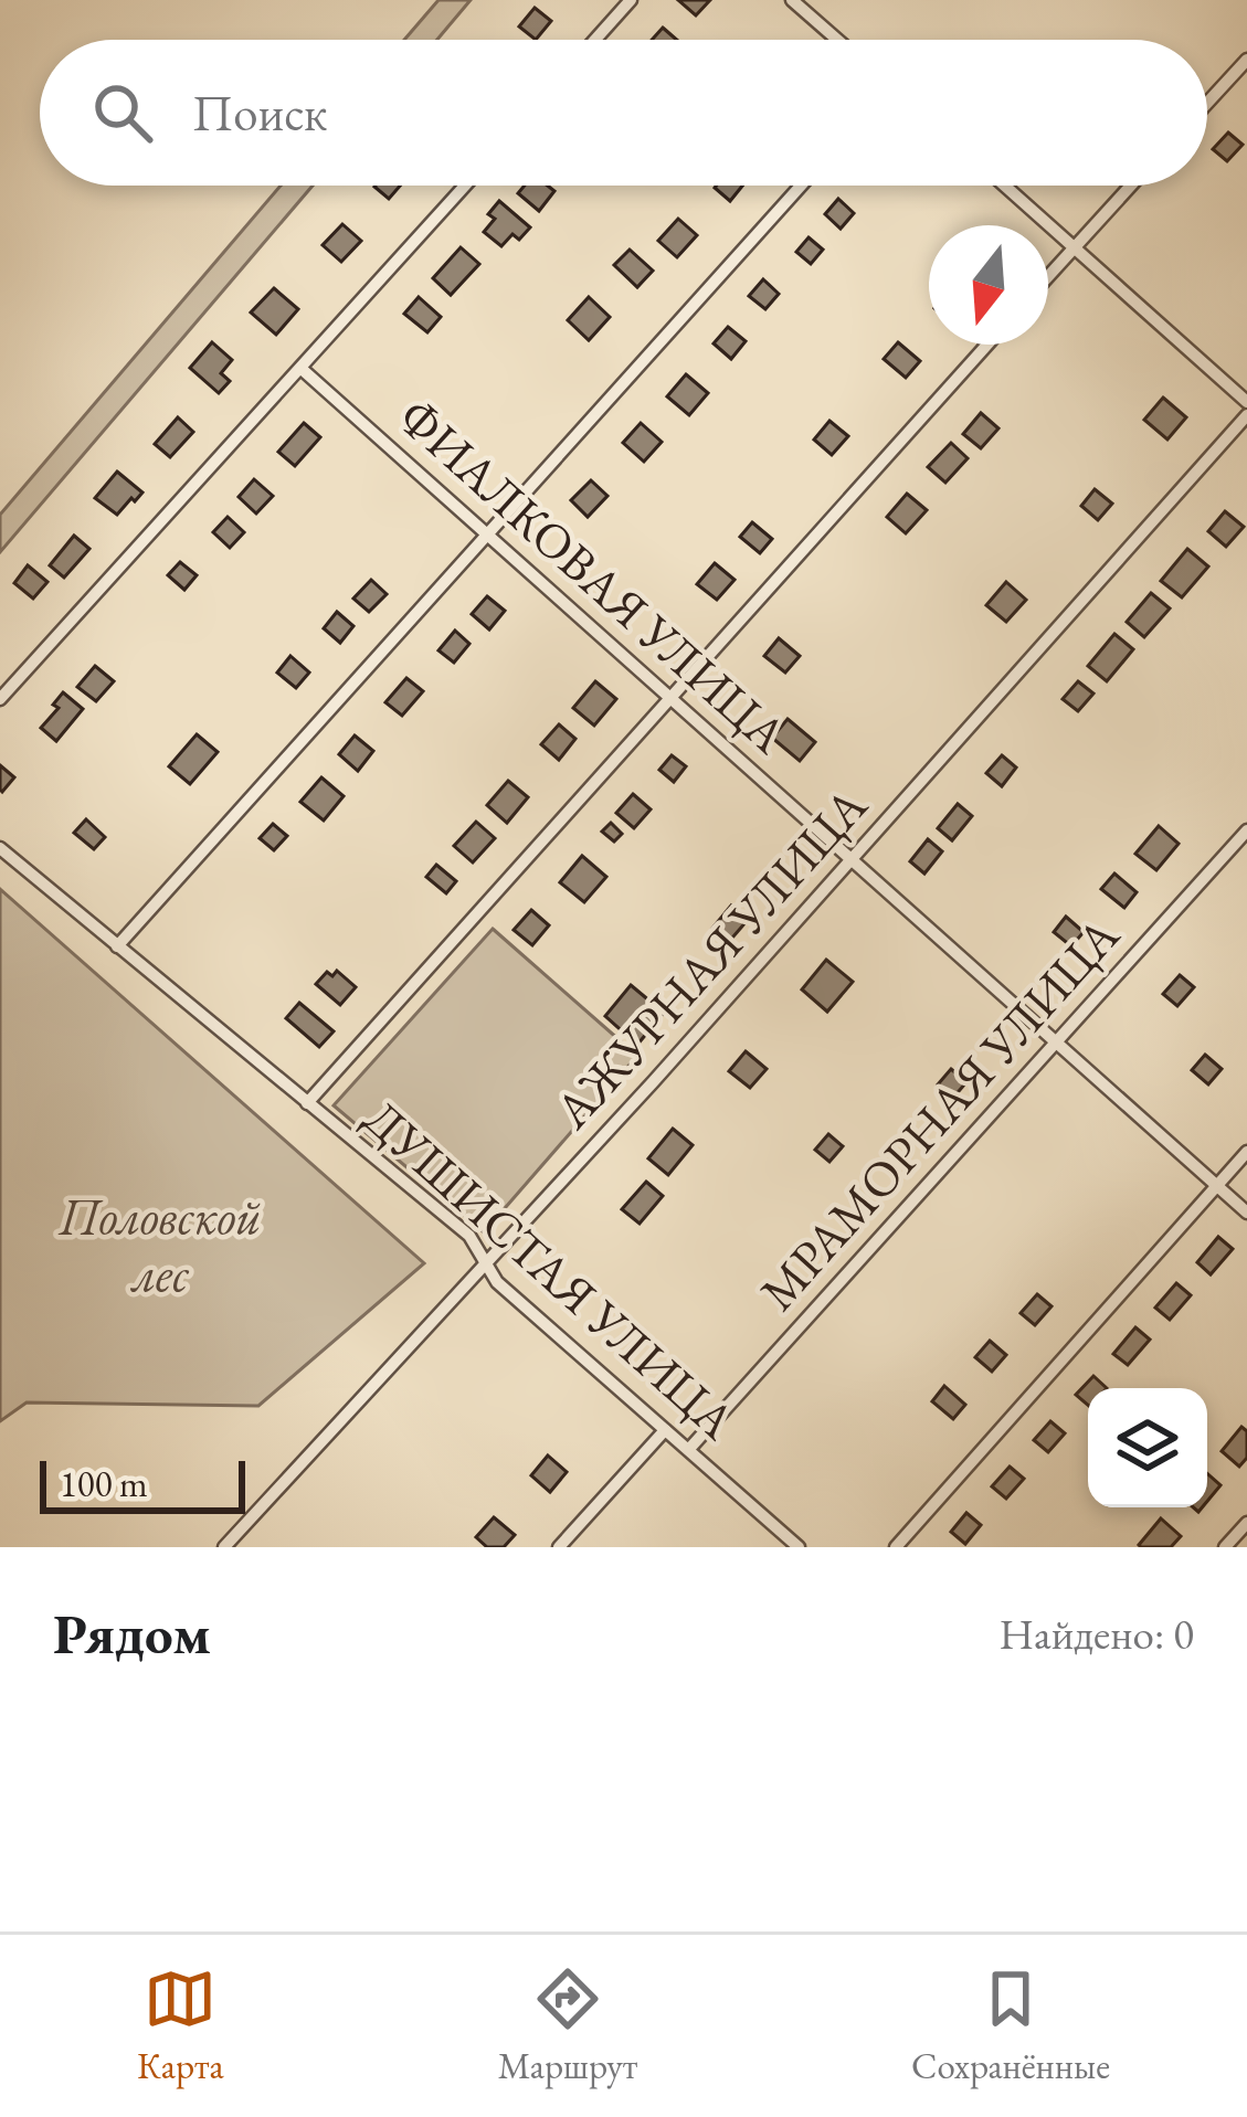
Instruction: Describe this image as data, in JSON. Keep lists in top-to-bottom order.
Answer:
{
  "streets": {
    "street": [
      "ФИАЛКОВАЯ УЛИЦА",
      "АЖУРНАЯ УЛИЦА",
      "МРАМОРНАЯ УЛИЦА",
      "ДУШИСТАЯ УЛИЦА"
    ]
  },
  "crossings": [
    ["ФИАЛКОВАЯ УЛИЦА", "АЖУРНАЯ УЛИЦА"],
    ["ФИАЛКОВАЯ УЛИЦА", "МРАМОРНАЯ УЛИЦА"],
    ["АЖУРНАЯ УЛИЦА", "ДУШИСТАЯ УЛИЦА"],
    ["МРАМОРНАЯ УЛИЦА", "ДУШИСТАЯ УЛИЦА"]
  ],
  "parks": ["Половской лес"],
  "scale_bar": "100 m",
  "north": "bottom",
  "page": {
    "search": "Поиск",
    "scale": "100 m",
    "heading": ["Рядом", "Найдено: 0"],
    "nav": ["Карта", "Маршрут", "Сохранённые"]
  }
}
